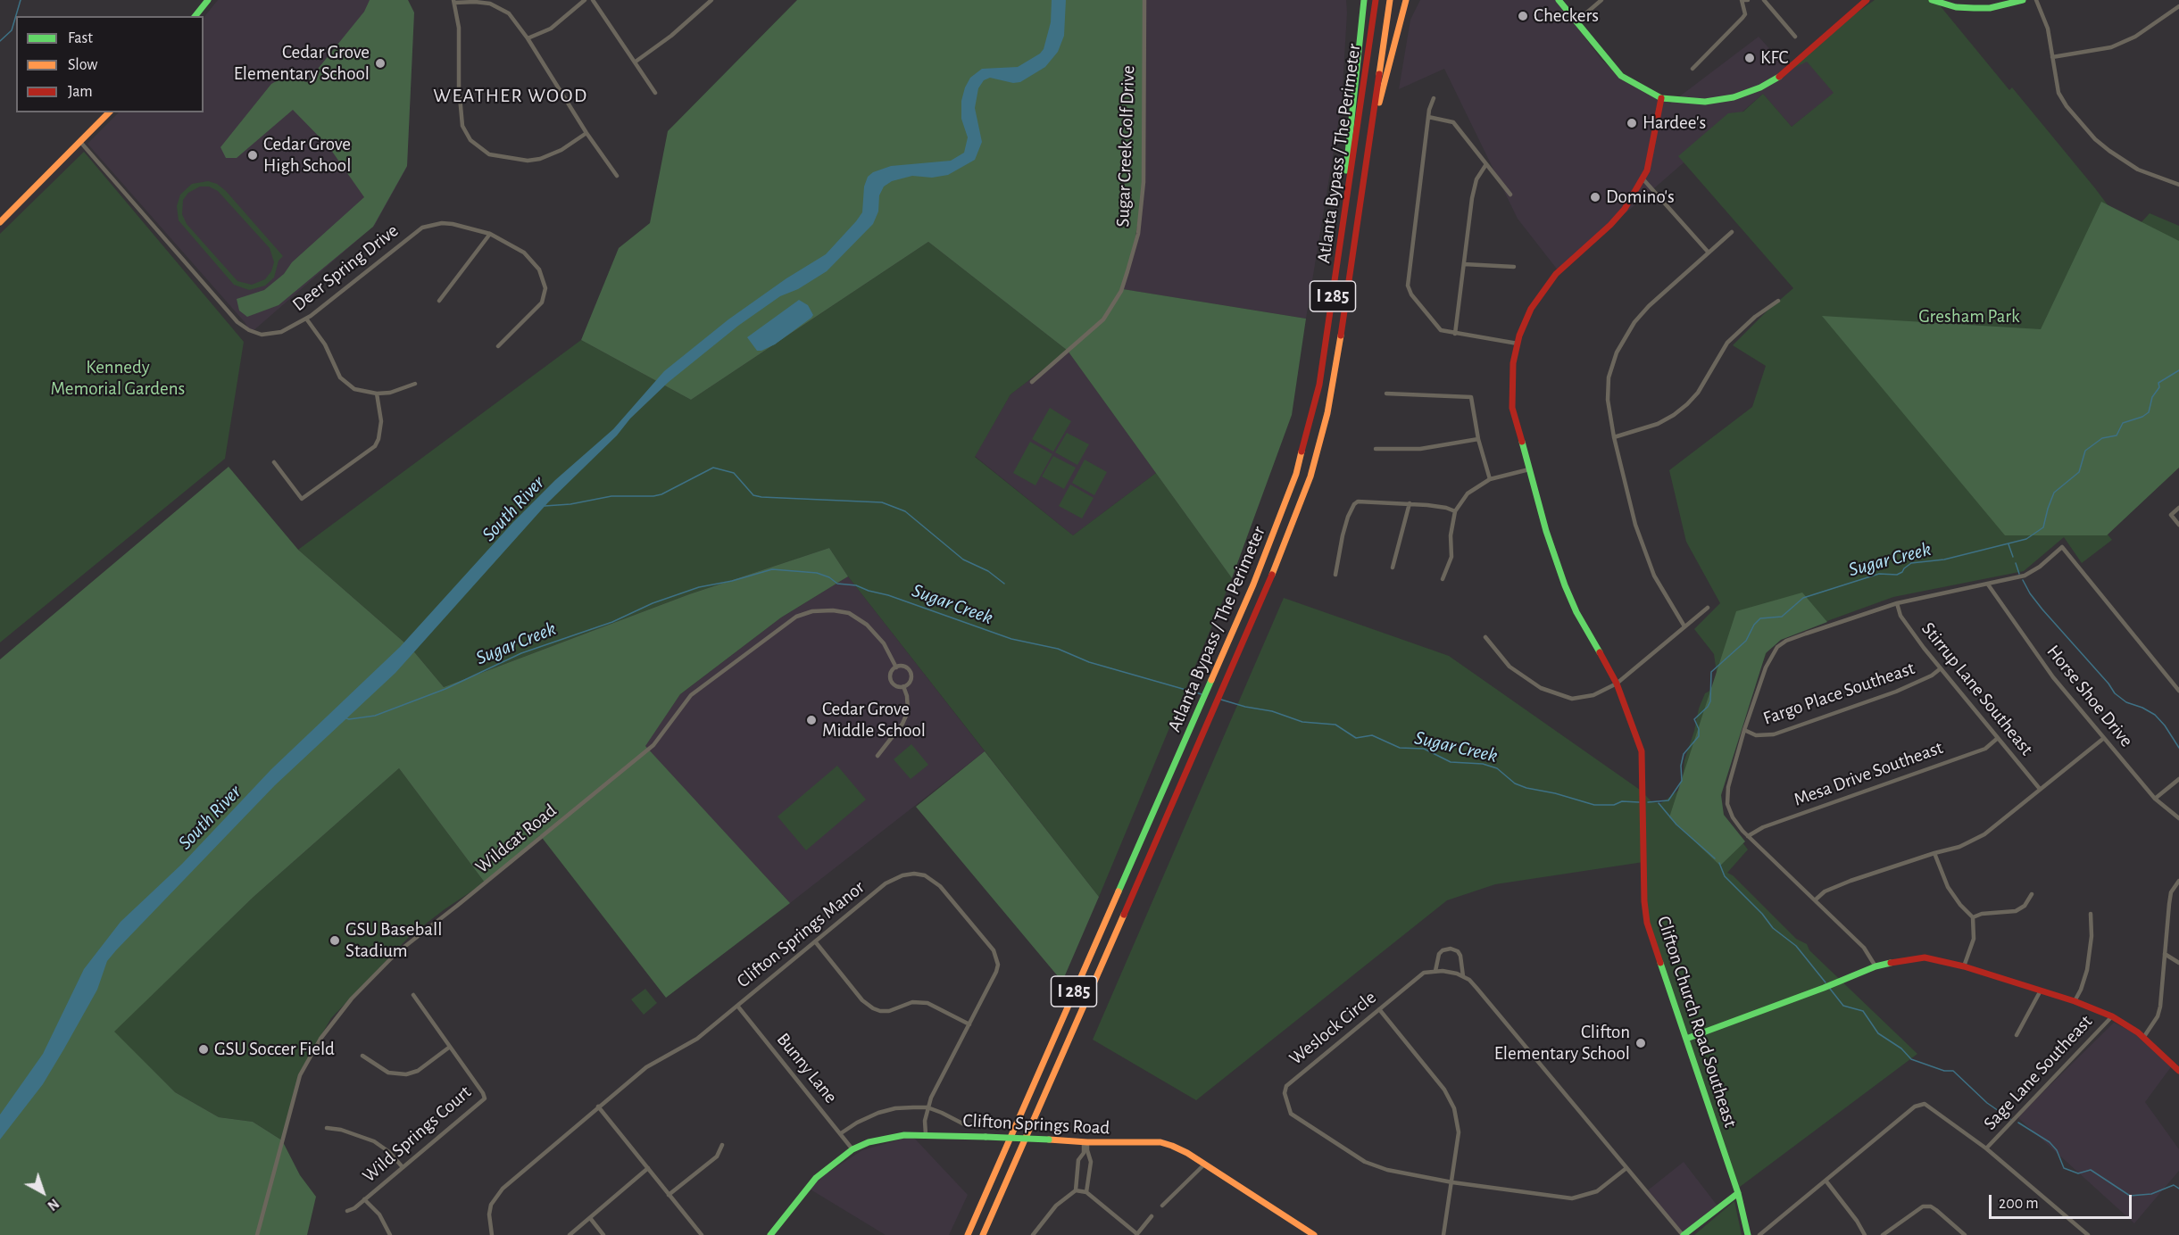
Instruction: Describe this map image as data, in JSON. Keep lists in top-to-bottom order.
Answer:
{
  "streets": {
    "main road": [
      "Atlanta Bypass / The Perimeter",
      "I 285",
      "Clifton Church Road Southeast",
      "Clifton Springs Road"
    ],
    "street": [
      "Sugar Creek Golf Drive",
      "Deer Spring Drive",
      "Stirrup Lane Southeast",
      "Fargo Place Southeast",
      "Horse Shoe Drive",
      "Mesa Drive Southeast",
      "Wildcat Road",
      "Clifton Springs Manor",
      "Weslock Circle",
      "Bunny Lane",
      "Sage Lane Southeast",
      "Wild Springs Court"
    ]
  },
  "crossings": [
    ["Stirrup Lane Southeast", "Fargo Place Southeast"],
    ["Stirrup Lane Southeast", "Mesa Drive Southeast"],
    ["Clifton Springs Manor", "Bunny Lane"],
    ["Clifton Springs Manor", "Clifton Springs Road"],
    ["Bunny Lane", "Clifton Springs Road"]
  ],
  "districts": ["WEATHER WOOD"],
  "water": ["South River", "Sugar Creek"],
  "parks": ["Gresham Park", "Kennedy Memorial Gardens"],
  "places": [
    "Checkers",
    "KFC",
    "Cedar Grove Elementary School",
    "Hardee's",
    "Cedar Grove High School",
    "Domino's",
    "Cedar Grove Middle School",
    "GSU Baseball Stadium",
    "Clifton Elementary School",
    "GSU Soccer Field"
  ],
  "legend": ["Fast", "Slow", "Jam"],
  "scale_bar": "200 m",
  "north": "bottom right"
}
